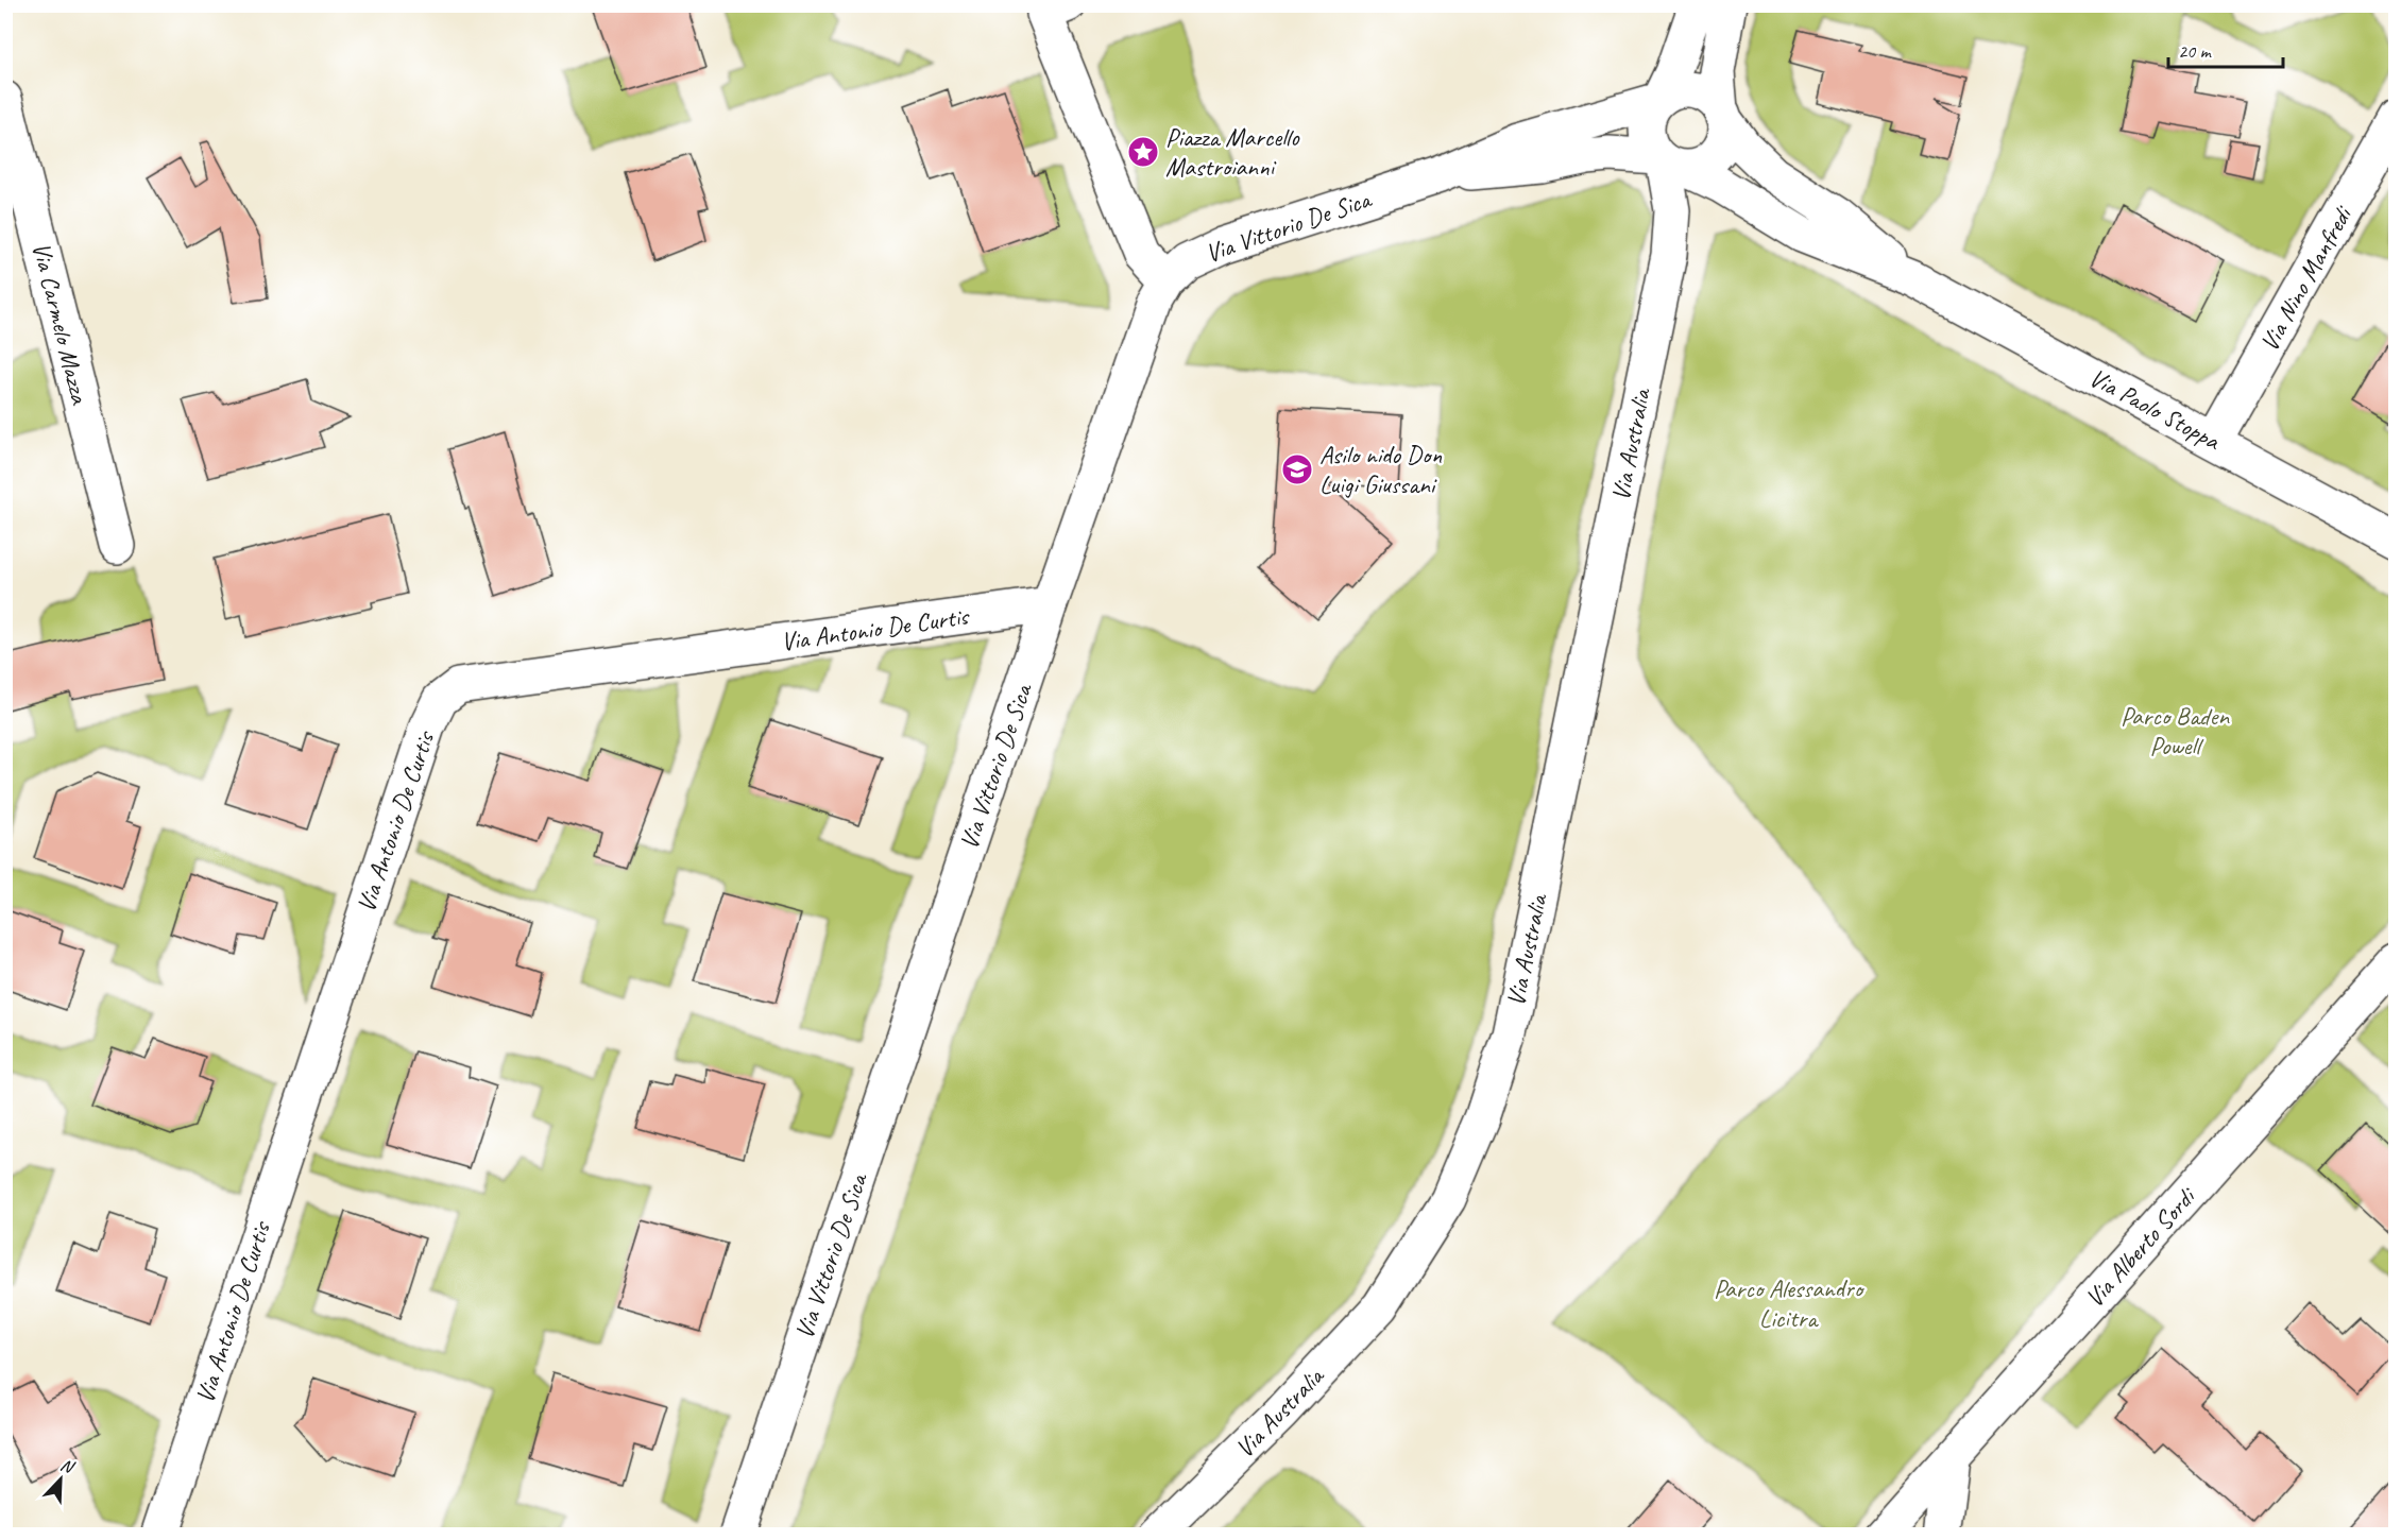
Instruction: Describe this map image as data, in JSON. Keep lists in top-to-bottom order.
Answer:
{
  "streets": {
    "street": [
      "Via Vittorio De Sica",
      "Via Nino Manfredi",
      "Via Carmelo Mazza",
      "Via Paolo Stoppa",
      "Via Australia",
      "Via Antonio De Curtis",
      "Via Alberto Sordi"
    ]
  },
  "crossings": [
    ["Via Vittorio De Sica", "Via Antonio De Curtis"],
    ["Via Nino Manfredi", "Via Paolo Stoppa"]
  ],
  "parks": ["Parco Baden Powell", "Parco Alessandro Licitra"],
  "places": {
    "place": ["Piazza Marcello Mastroianni"],
    "school or university": ["Asilo nido Don Luigi Giussani"]
  },
  "scale_bar": "20 m",
  "north": "top right"
}
